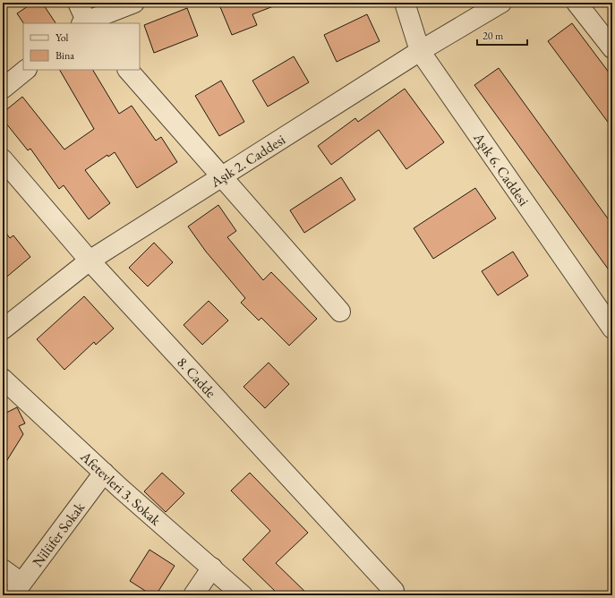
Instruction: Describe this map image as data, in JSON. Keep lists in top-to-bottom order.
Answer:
{
  "streets": {
    "street": [
      "Aşık 2. Caddesi",
      "Aşık 6. Caddesi",
      "8. Cadde",
      "Afetevleri 3. Sokak",
      "Nilüfer Sokak"
    ]
  },
  "crossings": [
    ["Aşık 2. Caddesi", "Aşık 6. Caddesi"],
    ["Aşık 2. Caddesi", "8. Cadde"],
    ["Afetevleri 3. Sokak", "Nilüfer Sokak"]
  ],
  "legend": ["Yol", "Bina"],
  "scale_bar": "20 m"
}
